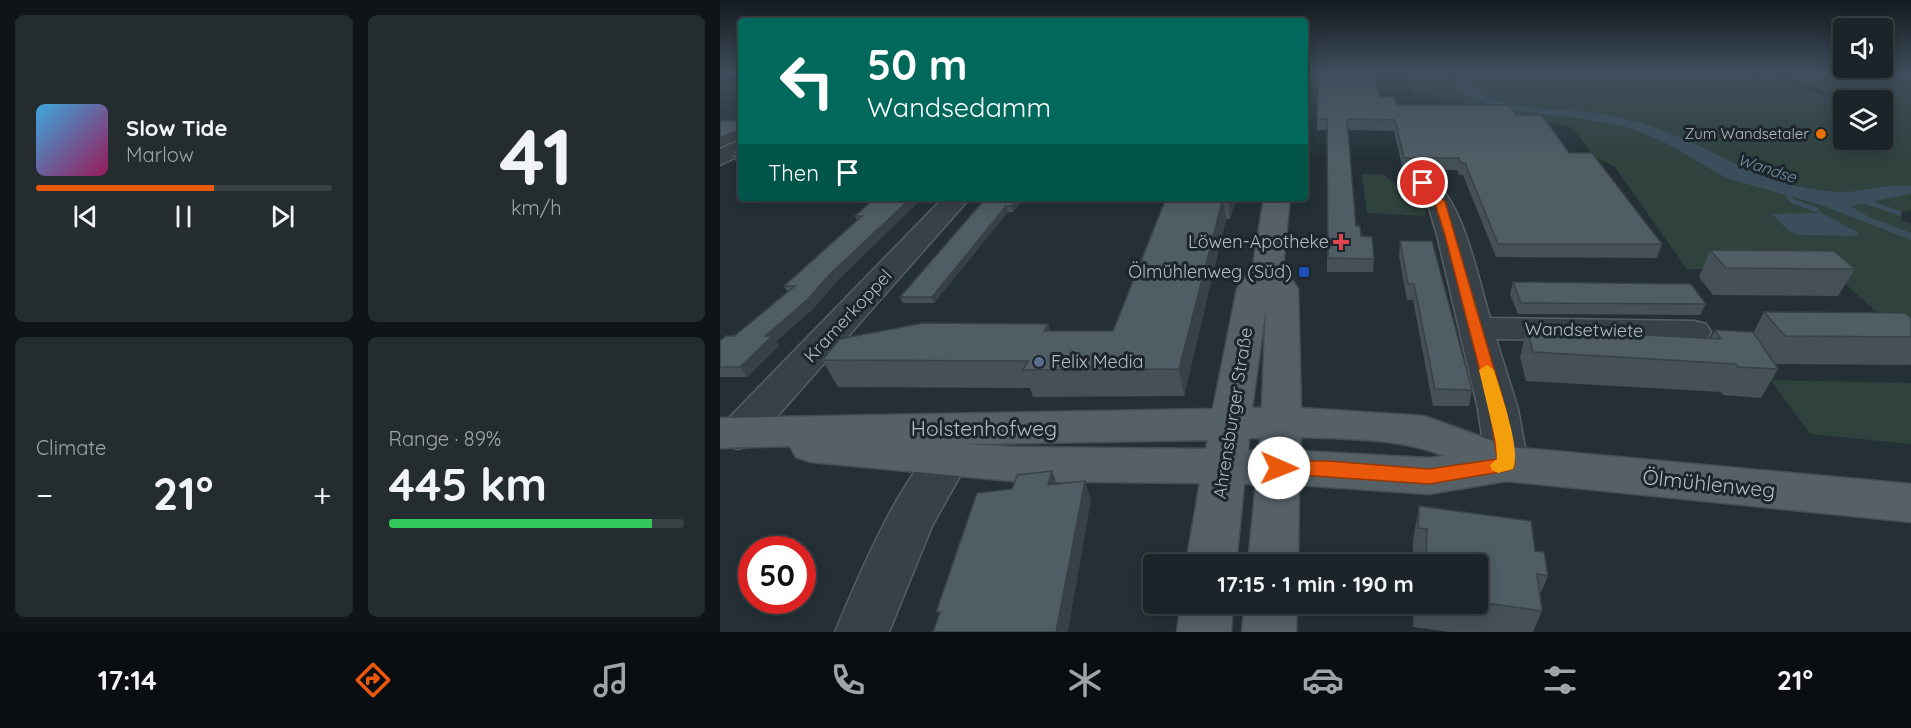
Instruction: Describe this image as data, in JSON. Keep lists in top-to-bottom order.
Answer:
{
  "streets": {
    "main road": ["Ahrensburger Straße", "Holstenhofweg", "Ölmühlenweg"],
    "street": ["Kramerkoppel", "Wandsetwiete"]
  },
  "crossings": [
    ["Kramerkoppel", "Holstenhofweg"],
    ["Ahrensburger Straße", "Holstenhofweg"],
    ["Ahrensburger Straße", "Ölmühlenweg"],
    ["Holstenhofweg", "Ölmühlenweg"]
  ],
  "water": ["Wandse"],
  "places": {
    "other": ["Zum Wandsetaler", "Felix Media"],
    "health": ["Löwen-Apotheke"],
    "transit": ["Ölmühlenweg (Süd)"]
  },
  "page": {
    "tile": [
      ["41", "km/h"],
      "Climate",
      ["Range · 89%", "445 km"]
    ],
    "turn": ["50 m", "Wandsedamm"],
    "song": ["Slow Tide", "Marlow"],
    "then": "Then",
    "heat": ["−", "21°", "+"],
    "limit": "50",
    "trip": "17:15 · 1 min · 190 m",
    "tabs": ["17:14", "21°"]
  }
}
